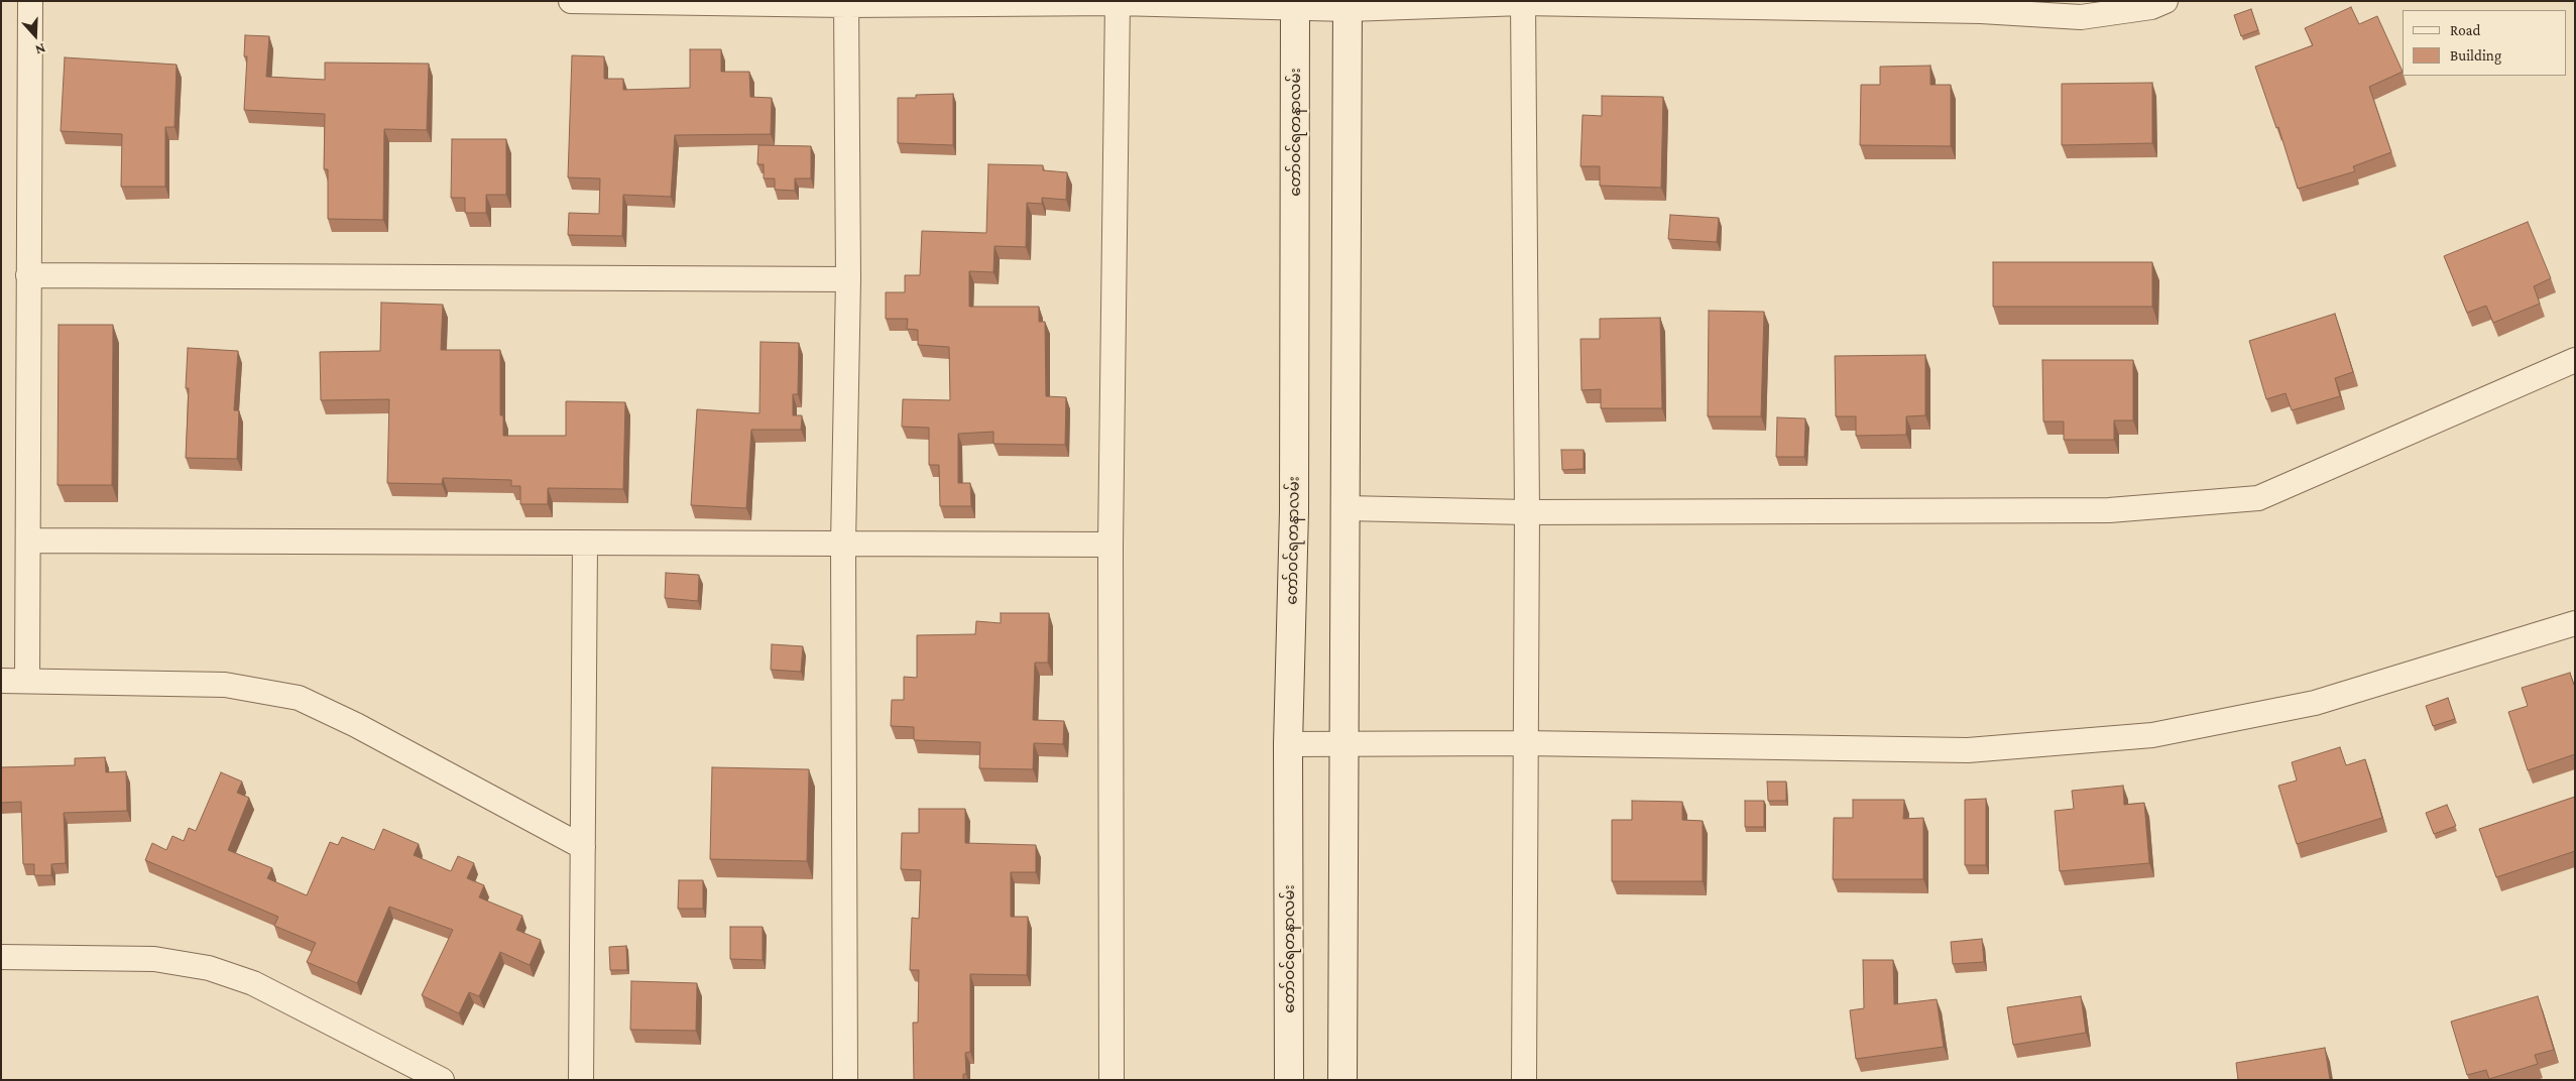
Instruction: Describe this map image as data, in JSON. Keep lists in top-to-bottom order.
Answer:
{
  "streets": {
    "main road": ["တော်ဝင်ရတနာလမ်း"]
  },
  "legend": ["Road", "Building"],
  "north": "bottom"
}
